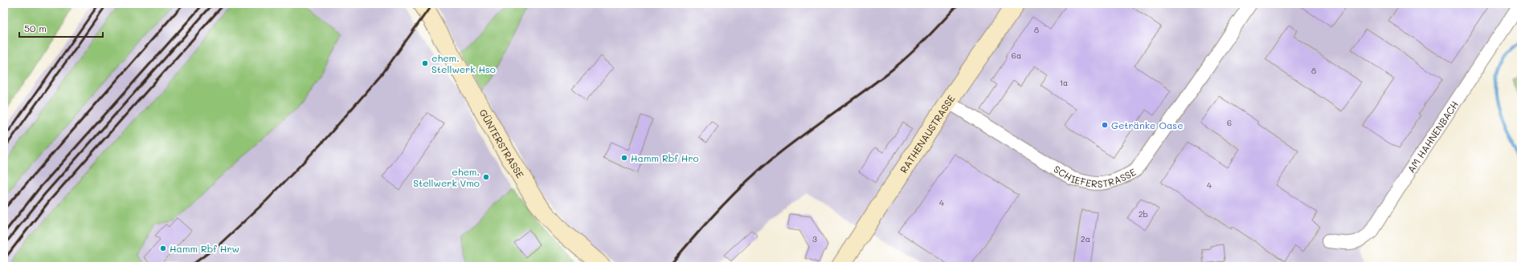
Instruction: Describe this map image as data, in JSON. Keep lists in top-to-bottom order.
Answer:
{
  "streets": {
    "street": [
      "RATHENAUSTRASSE",
      "AM HAHNENBACH",
      "GÜNTERSTRASSE",
      "SCHIEFERSTRASSE"
    ]
  },
  "crossings": [
    ["RATHENAUSTRASSE", "SCHIEFERSTRASSE"]
  ],
  "places": [
    "ehem. Stellwerk Hso",
    "Getränke Oase",
    "Hamm Rbf Hro",
    "ehem. Stellwerk Vmo",
    "Hamm Rbf Hrw"
  ],
  "house_numbers": [
    "8",
    "6a",
    "8",
    "1a",
    "6",
    "4",
    "4",
    "2b",
    "3",
    "2a"
  ],
  "scale_bar": "50 m"
}
